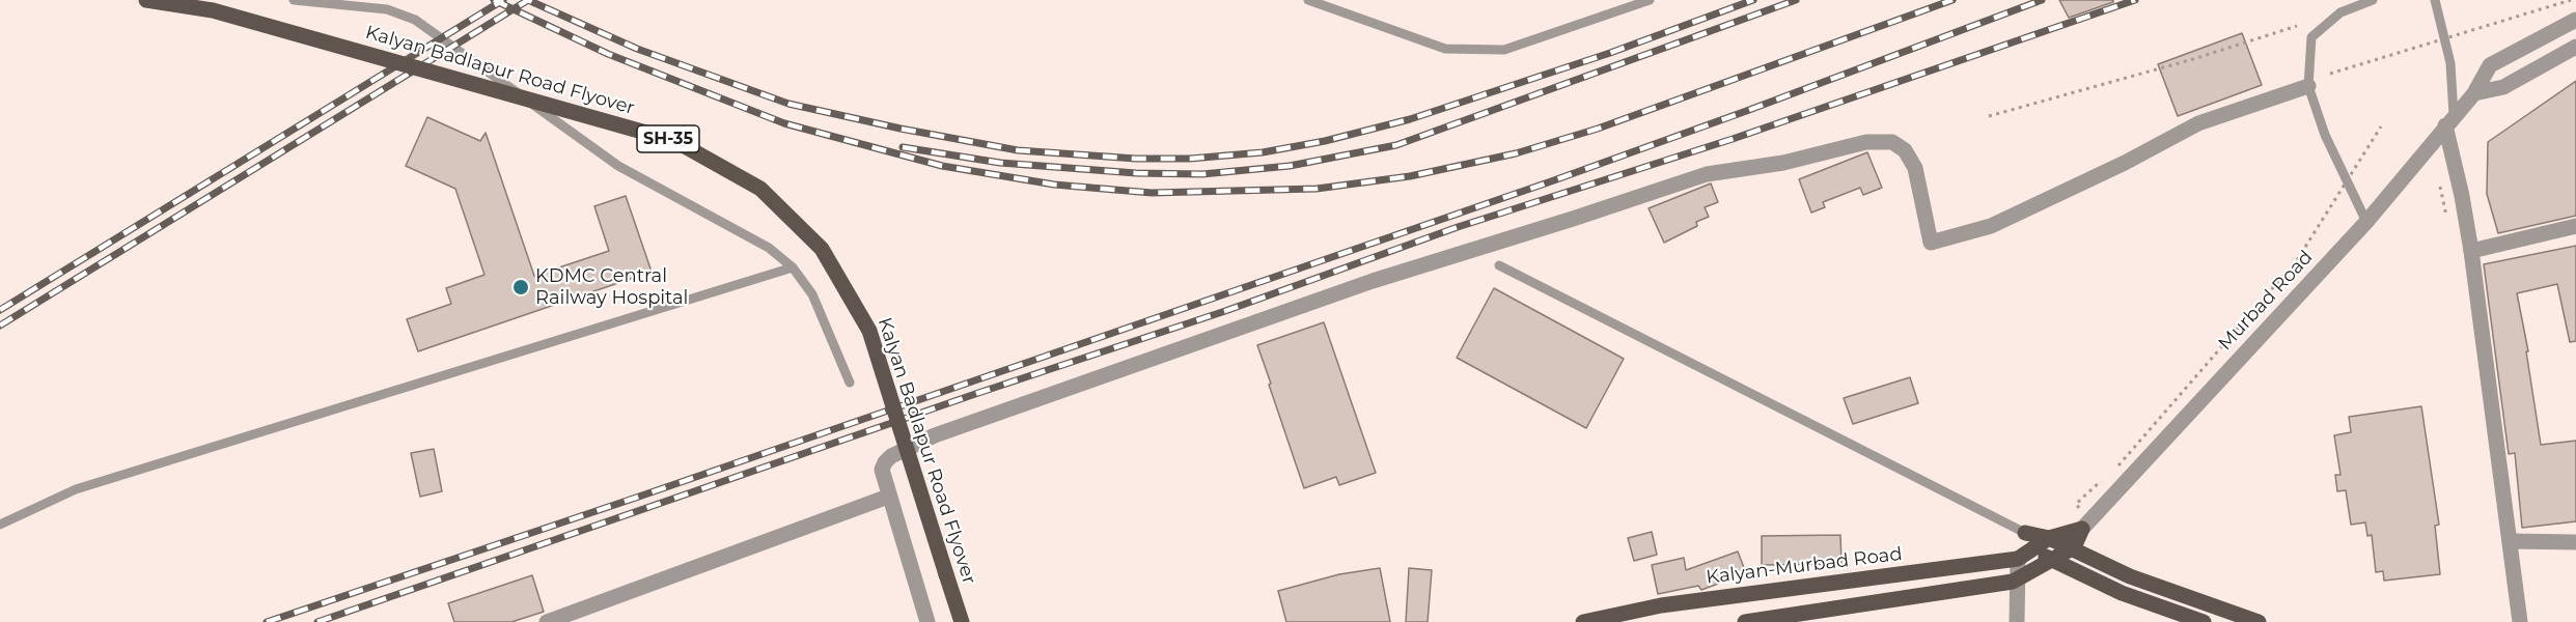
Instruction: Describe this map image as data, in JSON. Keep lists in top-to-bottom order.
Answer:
{
  "streets": {
    "main road": ["Kalyan Badlapur Road Flyover", "SH-35", "Kalyan-Murbad Road"],
    "street": ["Murbad Road"]
  },
  "crossings": [
    ["Murbad Road", "Kalyan-Murbad Road"]
  ],
  "places": ["KDMC Central Railway Hospital"]
}
